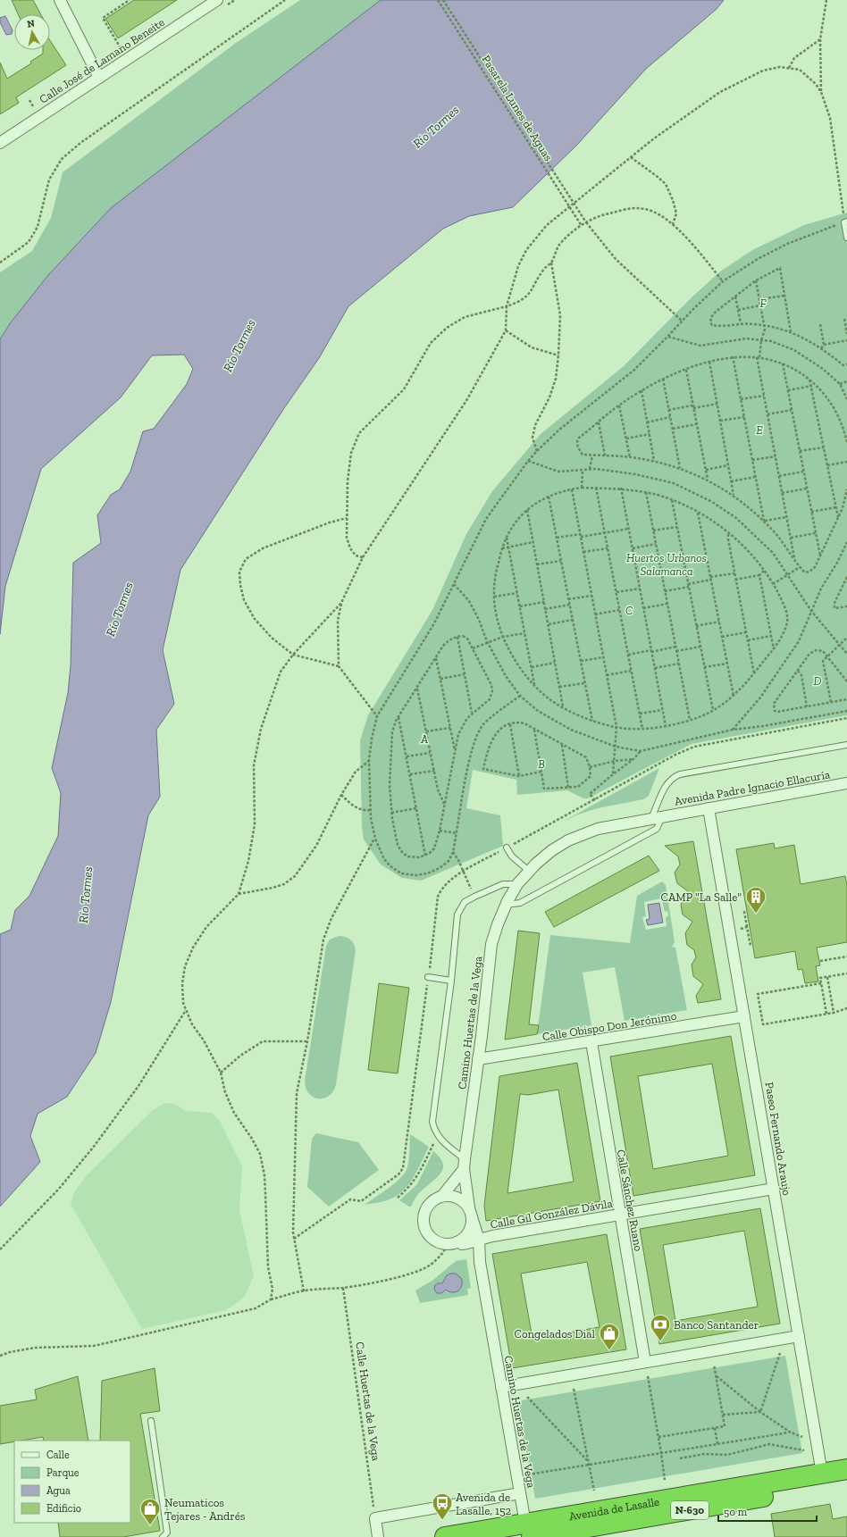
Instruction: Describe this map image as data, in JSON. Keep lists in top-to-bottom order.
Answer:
{
  "streets": {
    "highway": ["Avenida de Lasalle", "N-630"],
    "street": [
      "Calle José de Lamano Beneite",
      "Avenida Padre Ignacio Ellacuría",
      "Camino Huertas de la Vega",
      "Calle Obispo Don Jerónimo",
      "Paseo Fernando Araujo",
      "Calle Sánchez Ruano",
      "Calle Gil González Dávila"
    ],
    "path": ["Pasarela Lunes de Aguas", "Calle Huertas de la Vega"]
  },
  "crossings": [
    ["Avenida Padre Ignacio Ellacuría", "Camino Huertas de la Vega"],
    ["Avenida Padre Ignacio Ellacuría", "Paseo Fernando Araujo"],
    ["Camino Huertas de la Vega", "Calle Obispo Don Jerónimo"],
    ["Camino Huertas de la Vega", "Calle Gil González Dávila"],
    ["Camino Huertas de la Vega", "Avenida de Lasalle"],
    ["Calle Obispo Don Jerónimo", "Paseo Fernando Araujo"],
    ["Calle Obispo Don Jerónimo", "Calle Sánchez Ruano"],
    ["Paseo Fernando Araujo", "Calle Gil González Dávila"],
    ["Paseo Fernando Araujo", "Avenida de Lasalle"],
    ["Calle Sánchez Ruano", "Calle Gil González Dávila"]
  ],
  "water": ["Río Tormes"],
  "parks": [
    "F",
    "E",
    "Huertos Urbanos Salamanca",
    "C",
    "D",
    "A",
    "B"
  ],
  "places": {
    "building": ["CAMP \"La Salle\""],
    "bank": ["Banco Santander"],
    "shop": ["Congelados Dial", "Neumaticos Tejares - Andrés"],
    "bus stop": ["Avenida de Lasalle, 152"]
  },
  "legend": [
    "Calle",
    "Parque",
    "Agua",
    "Edificio"
  ],
  "scale_bar": "50 m",
  "north": "top"
}
